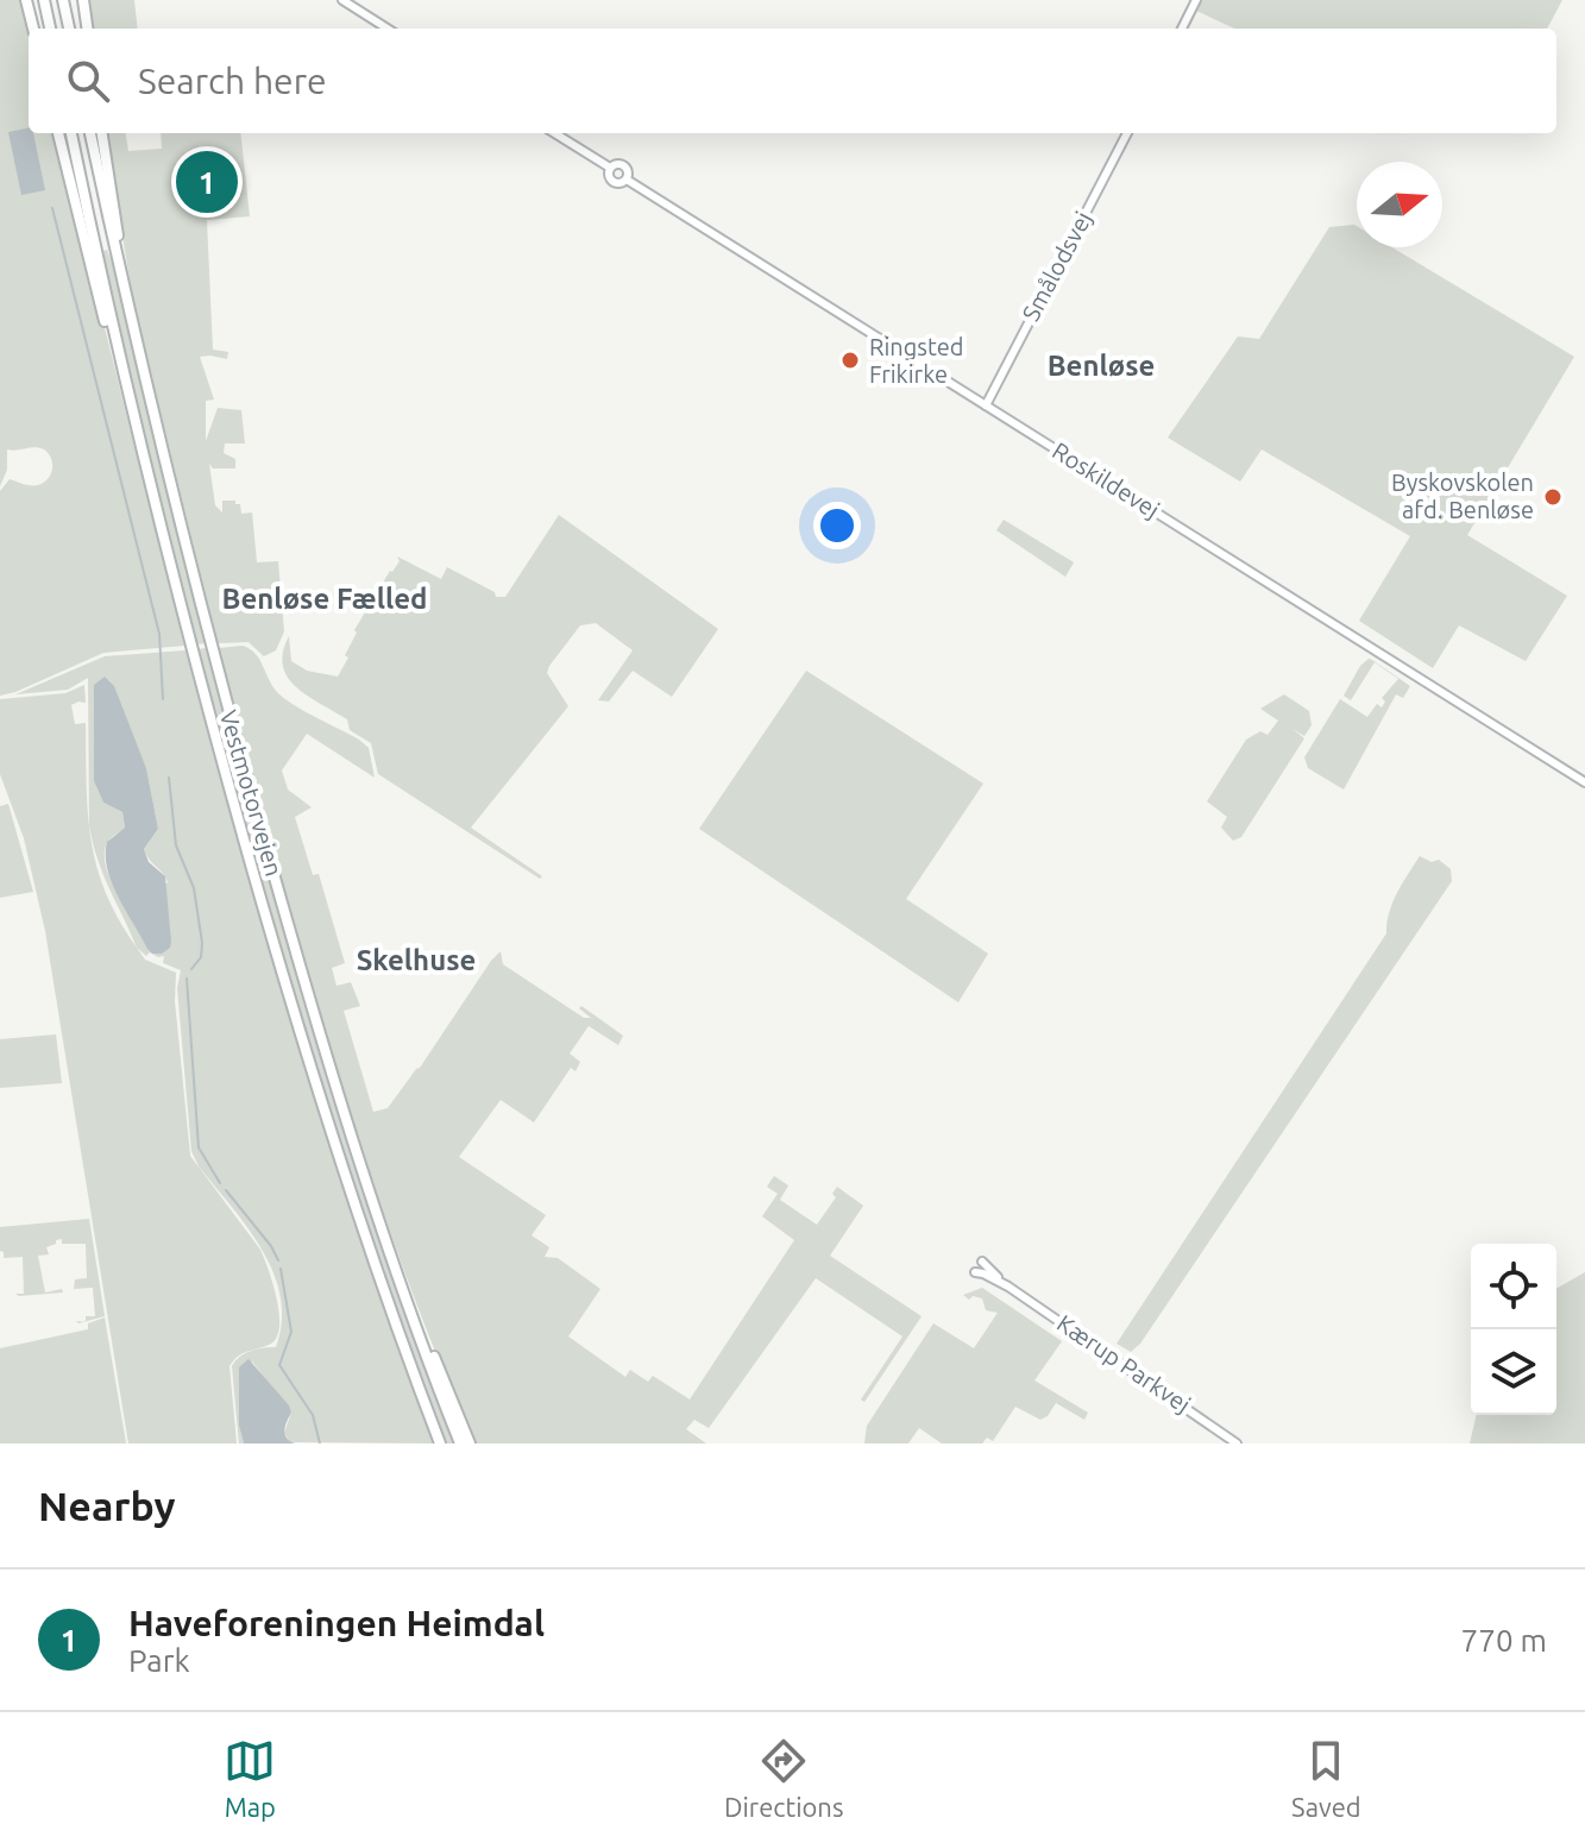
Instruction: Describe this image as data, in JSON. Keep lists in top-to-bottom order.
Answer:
{
  "streets": {
    "highway": ["Vestmotorvejen"],
    "street": ["Smålodsvej", "Roskildevej", "Kærup Parkvej"]
  },
  "crossings": [
    ["Smålodsvej", "Roskildevej"]
  ],
  "districts": ["Benløse", "Benløse Fælled", "Skelhuse"],
  "places": ["Ringsted Frikirke", "Byskovskolen afd. Benløse"],
  "north": "right",
  "page": {
    "search": "Search here",
    "pins": "1",
    "heading": "Nearby",
    "list": [
      {
        "mark": "1",
        "name": "Haveforeningen Heimdal",
        "note": "Park",
        "value": "770 m"
      }
    ],
    "nav": ["Map", "Directions", "Saved"]
  }
}
